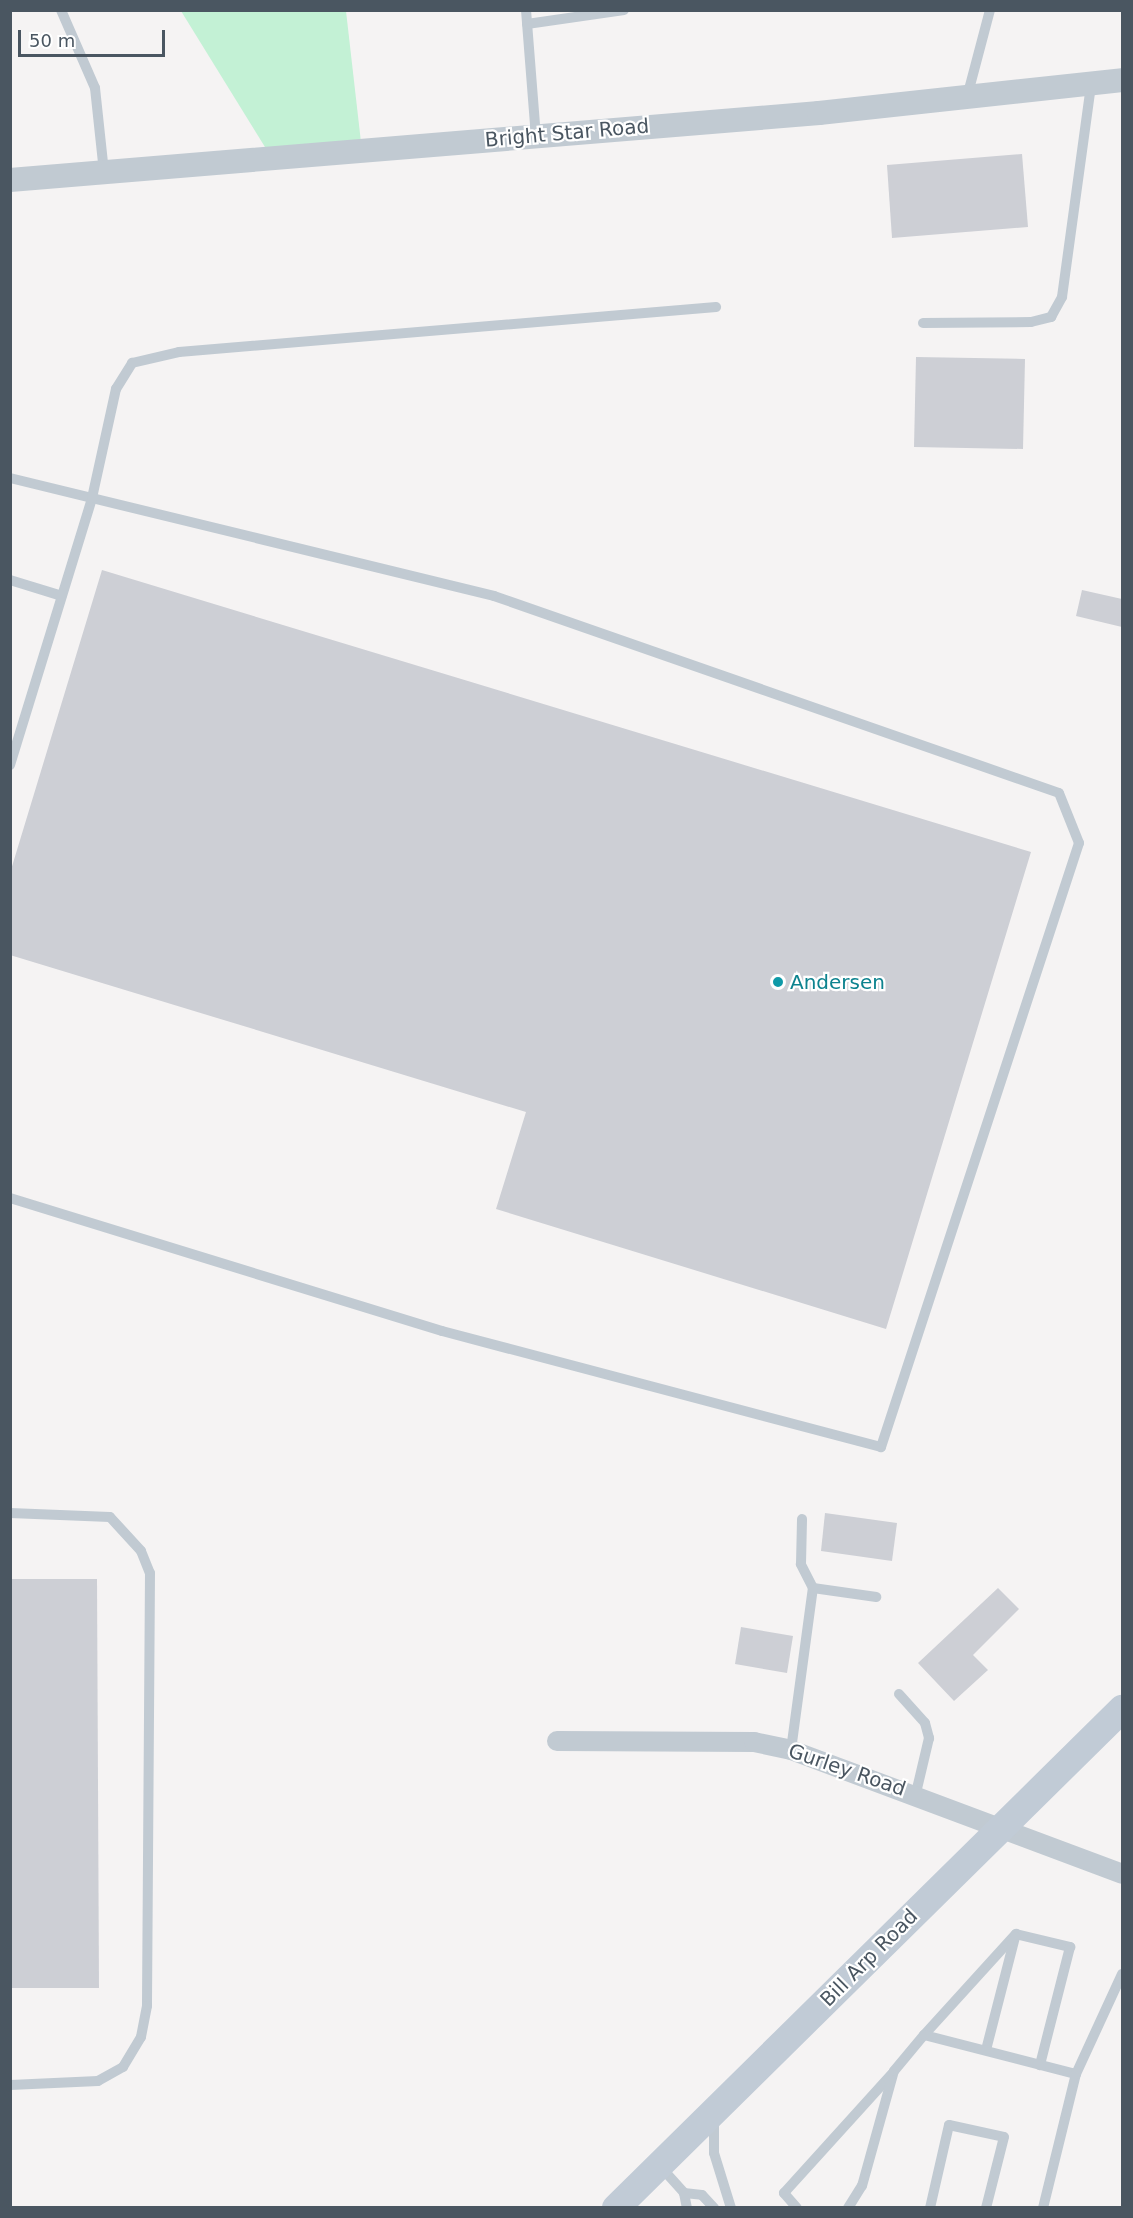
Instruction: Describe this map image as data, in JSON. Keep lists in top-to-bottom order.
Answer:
{
  "streets": {
    "main road": ["Bill Arp Road"],
    "street": ["Bright Star Road", "Gurley Road"]
  },
  "crossings": [
    ["Gurley Road", "Bill Arp Road"]
  ],
  "places": ["Andersen"],
  "scale_bar": "50 m"
}
